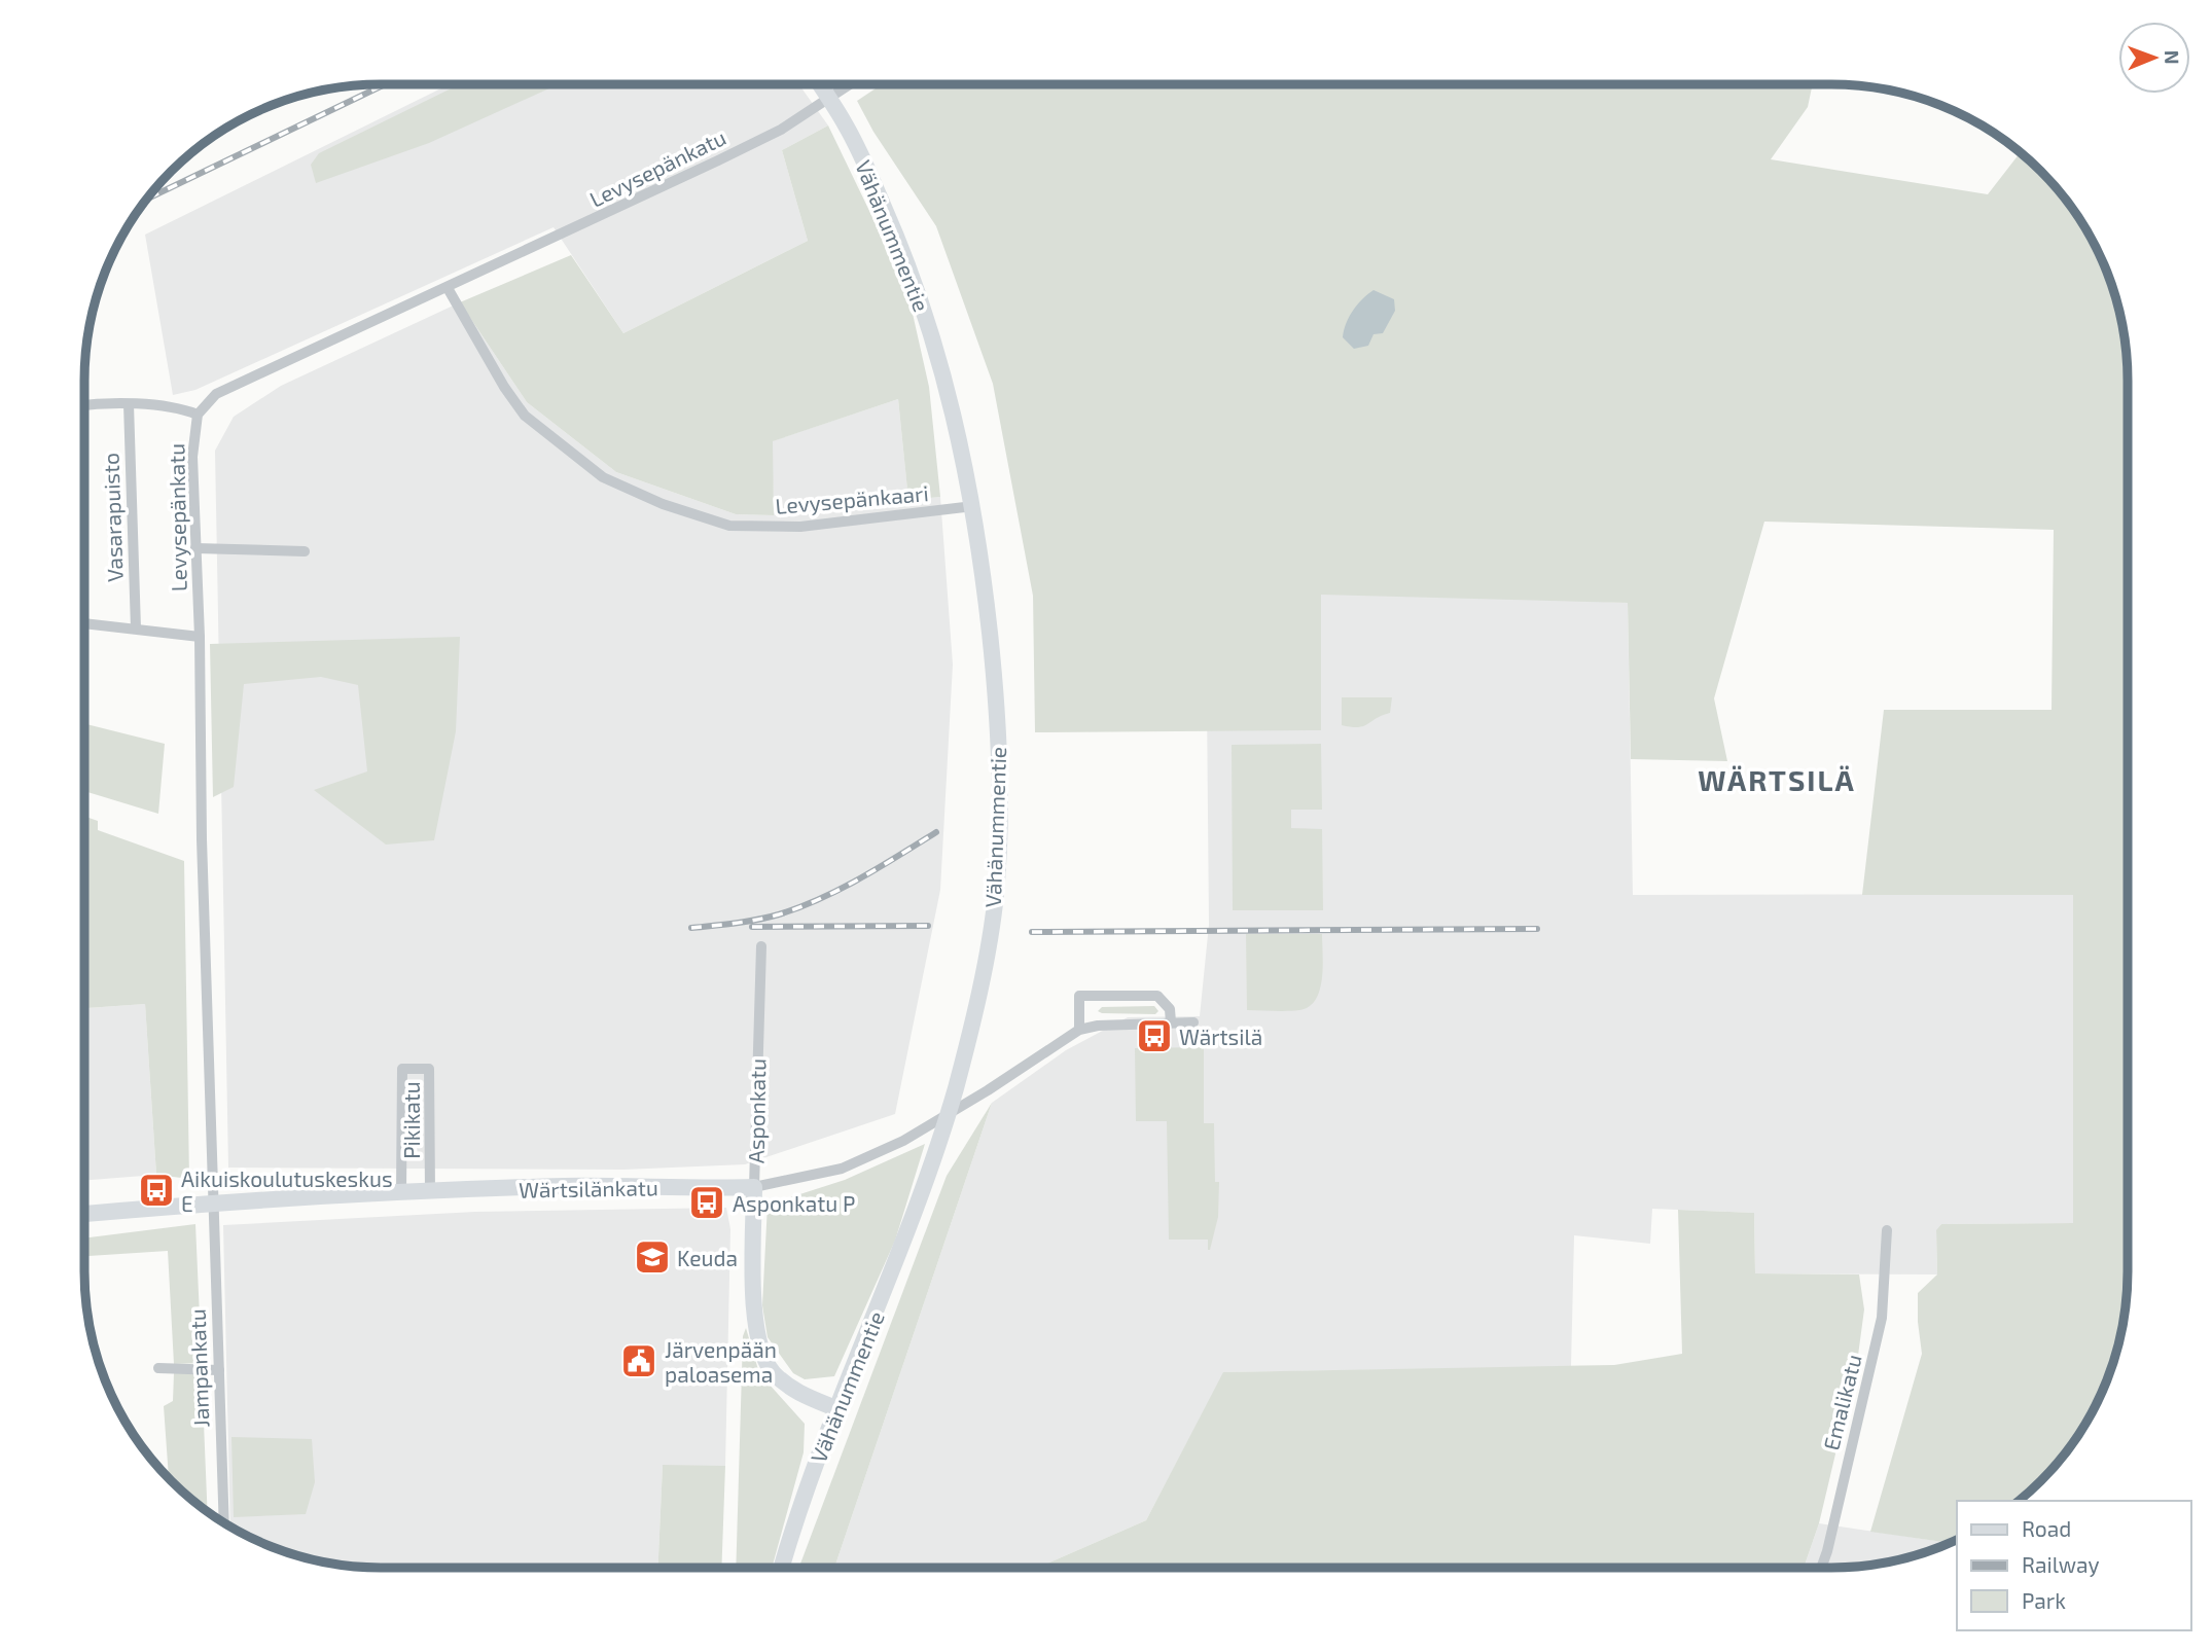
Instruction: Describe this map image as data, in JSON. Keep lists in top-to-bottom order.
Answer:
{
  "streets": {
    "main road": ["Vähänummentie", "Asponkatu", "Wärtsilänkatu"],
    "street": [
      "Levysepänkatu",
      "Levysepänkaari",
      "Vasarapuisto",
      "Pikikatu",
      "Jampankatu",
      "Emalikatu"
    ]
  },
  "crossings": [
    ["Levysepänkatu", "Levysepänkaari"],
    ["Levysepänkatu", "Wärtsilänkatu"],
    ["Levysepänkatu", "Jampankatu"],
    ["Vähänummentie", "Levysepänkaari"],
    ["Vähänummentie", "Asponkatu"],
    ["Asponkatu", "Wärtsilänkatu"],
    ["Pikikatu", "Wärtsilänkatu"],
    ["Wärtsilänkatu", "Jampankatu"]
  ],
  "districts": ["WÄRTSILÄ"],
  "places": {
    "bus stop": ["Wärtsilä", "Aikuiskoulutuskeskus E", "Asponkatu P"],
    "school or university": ["Keuda"],
    "public building": ["Järvenpään paloasema"]
  },
  "legend": ["Road", "Railway", "Park"],
  "north": "right"
}
